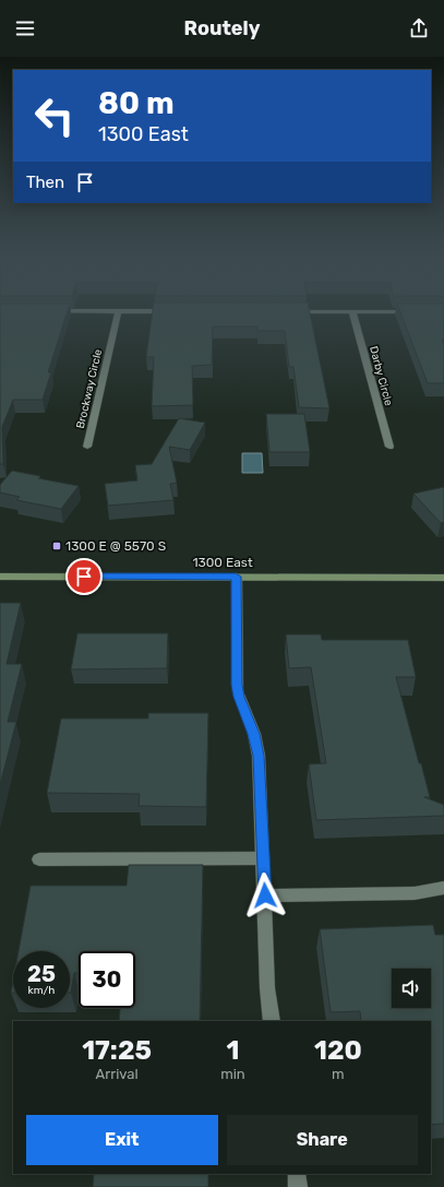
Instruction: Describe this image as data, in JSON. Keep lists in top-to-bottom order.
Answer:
{
  "streets": {
    "main road": ["1300 East"],
    "street": ["Darby Circle", "Brockway Circle"]
  },
  "places": {
    "transit": ["1300 E @ 5570 S"]
  },
  "page": {
    "header": "Routely",
    "turn": ["80 m", "1300 East"],
    "then": "Then",
    "speed": "25 km/h",
    "limit": "30",
    "eta": [
      "17:25",
      "Arrival",
      "1",
      "min",
      "120",
      "m"
    ],
    "buttons": ["Exit", "Share"]
  }
}
